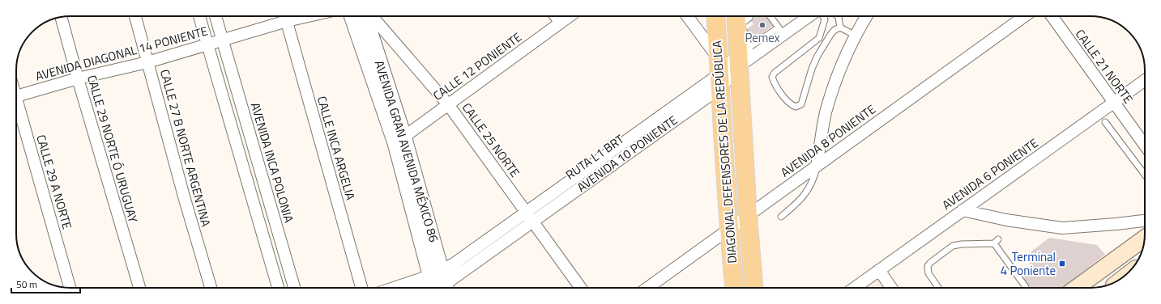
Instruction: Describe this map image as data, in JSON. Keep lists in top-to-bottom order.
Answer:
{
  "streets": {
    "main road": ["DIAGONAL DEFENSORES DE LA REPÚBLICA"],
    "street": [
      "AVENIDA DIAGONAL 14 PONIENTE",
      "CALLE 12 PONIENTE",
      "CALLE 21 NORTE",
      "CALLE 25 NORTE",
      "AVENIDA 8 PONIENTE",
      "CALLE 27 B NORTE ARGENTINA",
      "CALLE INCA ARGELIA",
      "CALLE 29 NORTE Ó URUGUAY",
      "AVENIDA GRAN AVENIDA MÉXICO 86",
      "AVENIDA 10 PONIENTE",
      "AVENIDA INCA POLONIA",
      "AVENIDA 6 PONIENTE",
      "CALLE 29 A NORTE"
    ]
  },
  "crossings": [
    ["AVENIDA DIAGONAL 14 PONIENTE", "CALLE 27 B NORTE ARGENTINA"],
    ["AVENIDA DIAGONAL 14 PONIENTE", "CALLE INCA ARGELIA"],
    ["AVENIDA DIAGONAL 14 PONIENTE", "CALLE 29 NORTE Ó URUGUAY"],
    ["AVENIDA DIAGONAL 14 PONIENTE", "AVENIDA INCA POLONIA"],
    ["CALLE 12 PONIENTE", "CALLE 25 NORTE"],
    ["CALLE 12 PONIENTE", "AVENIDA GRAN AVENIDA MÉXICO 86"],
    ["CALLE 21 NORTE", "AVENIDA 6 PONIENTE"],
    ["CALLE 25 NORTE", "AVENIDA 10 PONIENTE"],
    ["AVENIDA 8 PONIENTE", "DIAGONAL DEFENSORES DE LA REPÚBLICA"],
    ["AVENIDA GRAN AVENIDA MÉXICO 86", "AVENIDA 10 PONIENTE"],
    ["DIAGONAL DEFENSORES DE LA REPÚBLICA", "AVENIDA 10 PONIENTE"]
  ],
  "places": {
    "other": ["Pemex"],
    "transit": ["Terminal 4 Poniente"]
  },
  "scale_bar": "50 m"
}
